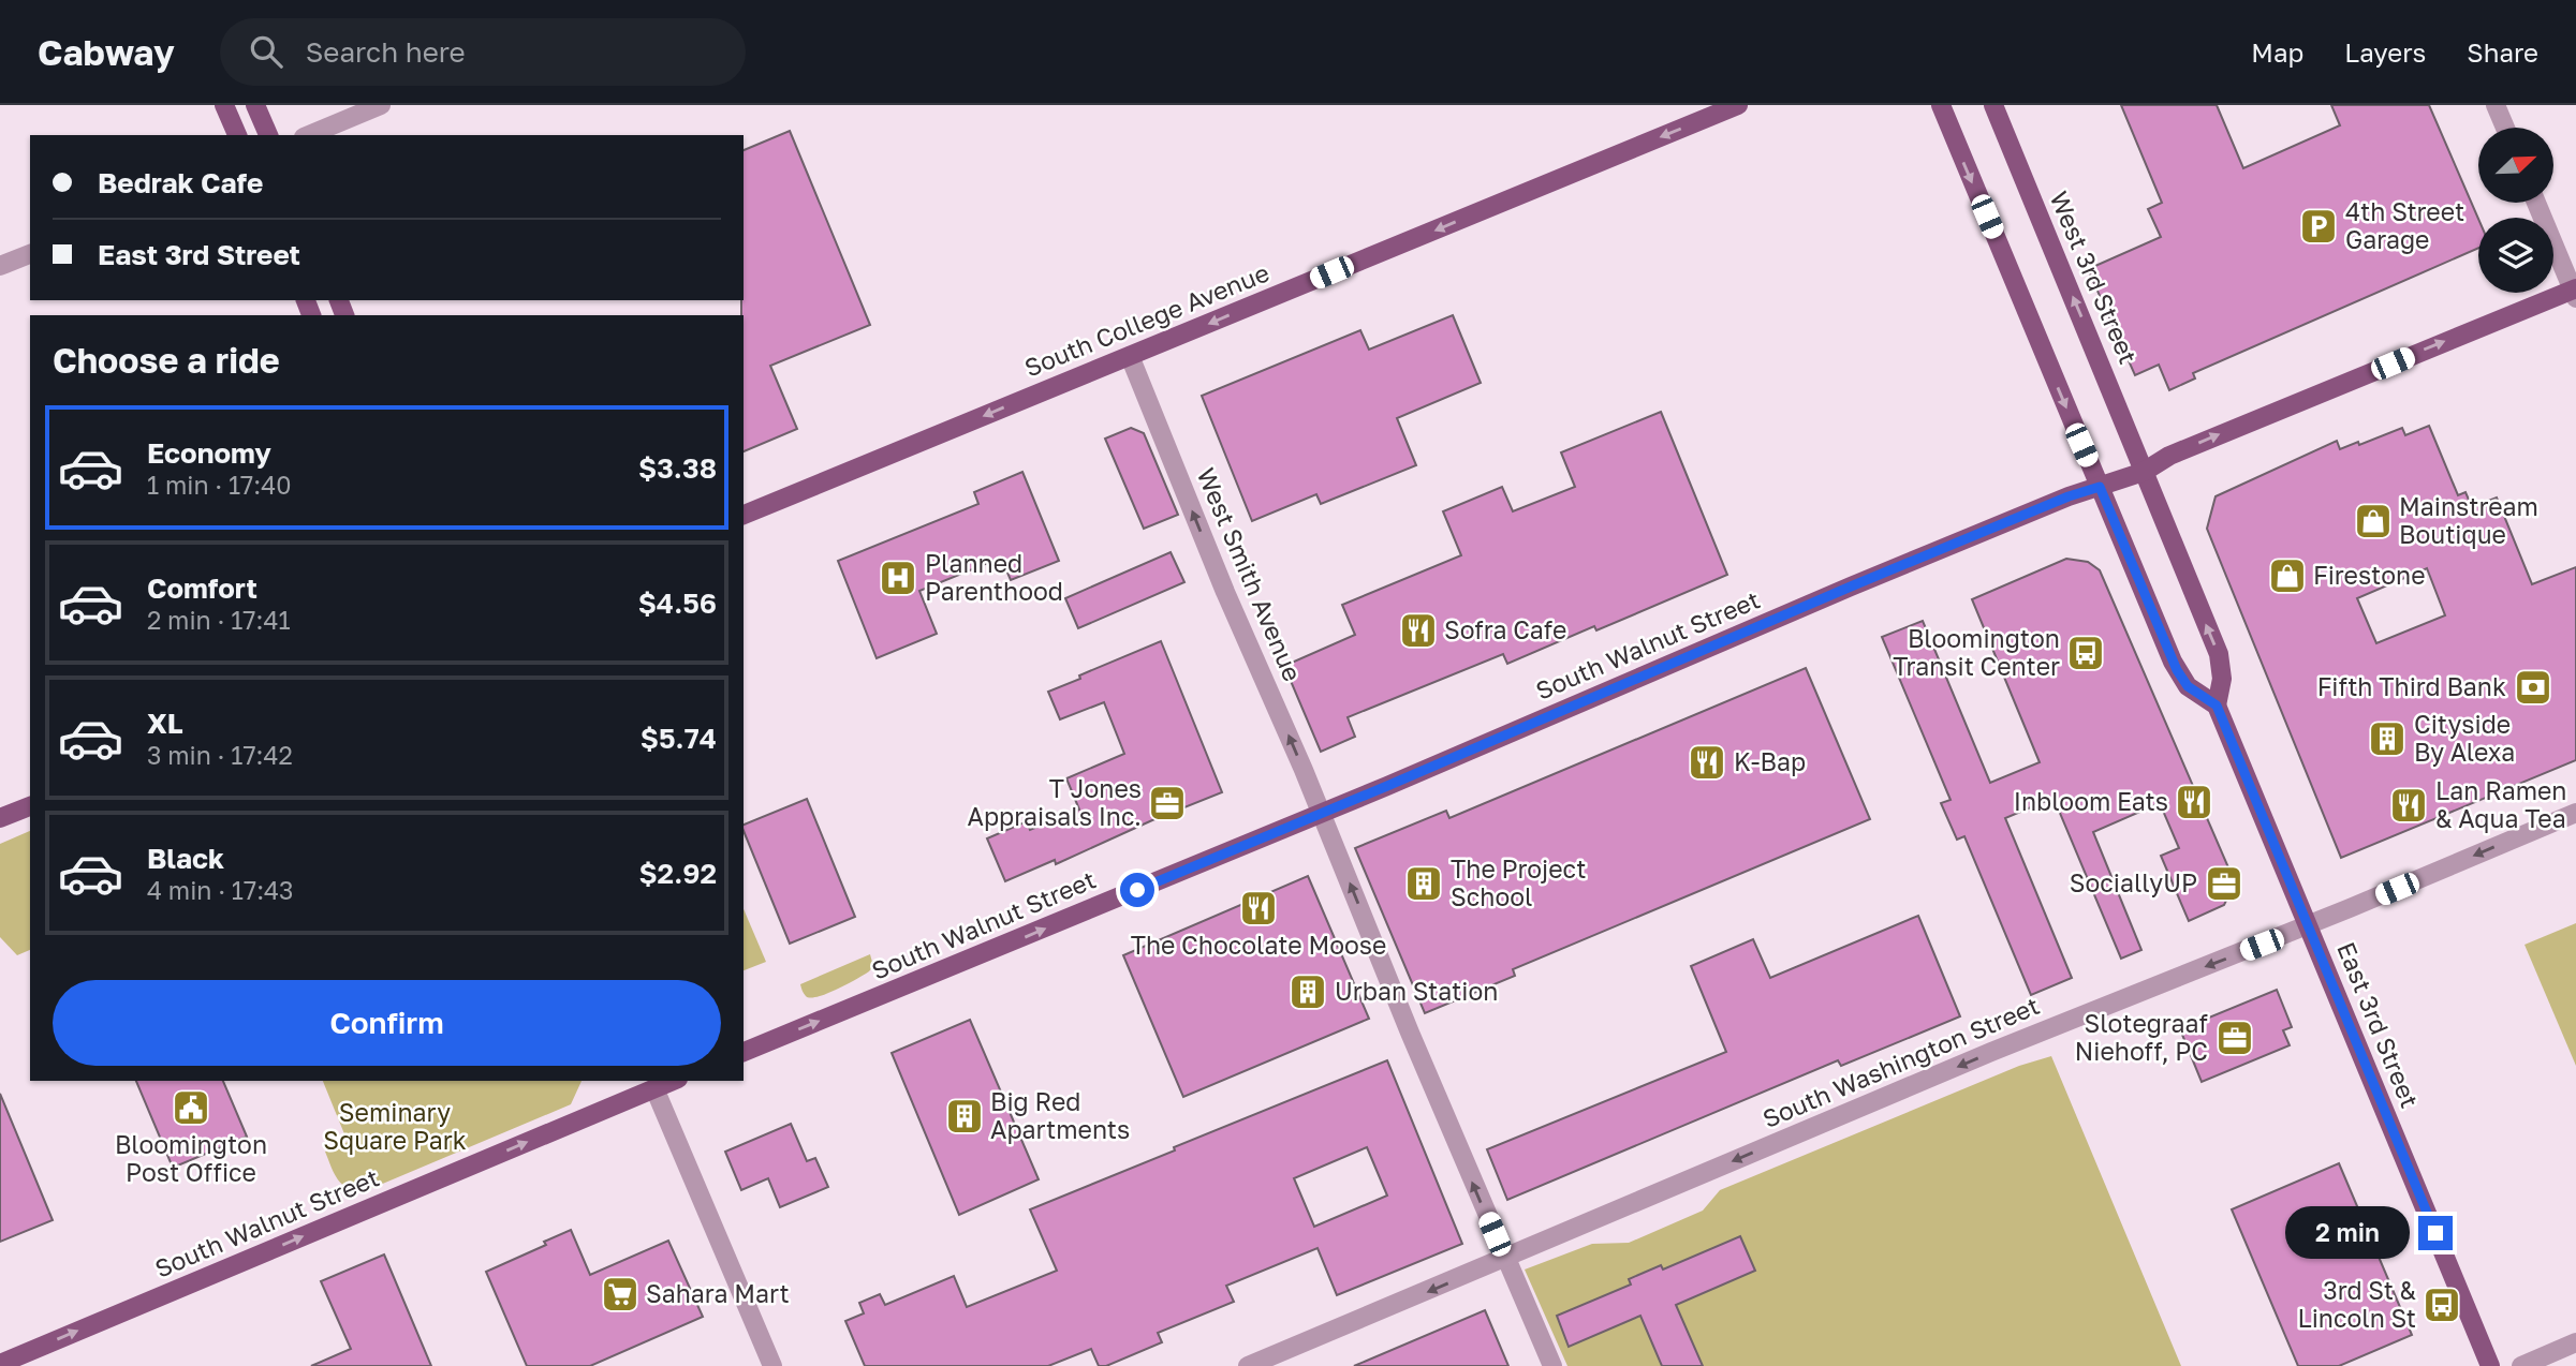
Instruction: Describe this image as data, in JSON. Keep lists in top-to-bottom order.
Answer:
{
  "streets": {
    "main road": [
      "West 3rd Street",
      "South College Avenue",
      "South Walnut Street",
      "East 3rd Street"
    ],
    "street": ["West Smith Avenue", "South Washington Street"]
  },
  "crossings": [
    ["West 3rd Street", "South Walnut Street"],
    ["West 3rd Street", "East 3rd Street"],
    ["South College Avenue", "West Smith Avenue"],
    ["West Smith Avenue", "South Walnut Street"],
    ["West Smith Avenue", "South Washington Street"],
    ["South Walnut Street", "East 3rd Street"],
    ["East 3rd Street", "South Washington Street"]
  ],
  "one_way": [
    "South College Avenue",
    "West Smith Avenue",
    "South Walnut Street",
    "South Washington Street"
  ],
  "parks": ["Seminary Square Park"],
  "places": {
    "parking": ["4th Street Garage"],
    "shop": ["Mainstream Boutique", "Firestone"],
    "hospital": ["Planned Parenthood"],
    "restaurant": [
      "Sofra Cafe",
      "K-Bap",
      "Inbloom Eats",
      "Lan Ramen & Aqua Tea",
      "The Chocolate Moose"
    ],
    "bus stop": ["Bloomington Transit Center", "3rd St & Lincoln St"],
    "bank": ["Fifth Third Bank"],
    "building": [
      "Cityside By Alexa",
      "The Project School",
      "Urban Station",
      "Big Red Apartments"
    ],
    "office": ["T Jones Appraisals Inc.", "SociallyUP", "Slotegraaf Niehoff, PC"],
    "public building": ["Bloomington Post Office"],
    "supermarket": ["Sahara Mart"]
  },
  "north": "top right",
  "page": {
    "header": "Cabway",
    "search": "Search here",
    "nav": ["Map", "Layers", "Share"],
    "banner": ["Bedrak Cafe", "East 3rd Street"],
    "heading": "Choose a ride",
    "list": [
      {
        "name": "Economy",
        "note": "1 min · 17:40",
        "value": "$3.38"
      },
      {
        "name": "Comfort",
        "note": "2 min · 17:41",
        "value": "$4.56"
      },
      {
        "name": "XL",
        "note": "3 min · 17:42",
        "value": "$5.74"
      },
      {
        "name": "Black",
        "note": "4 min · 17:43",
        "value": "$2.92"
      }
    ],
    "buttons": "Confirm",
    "bubble": "2 min"
  }
}
